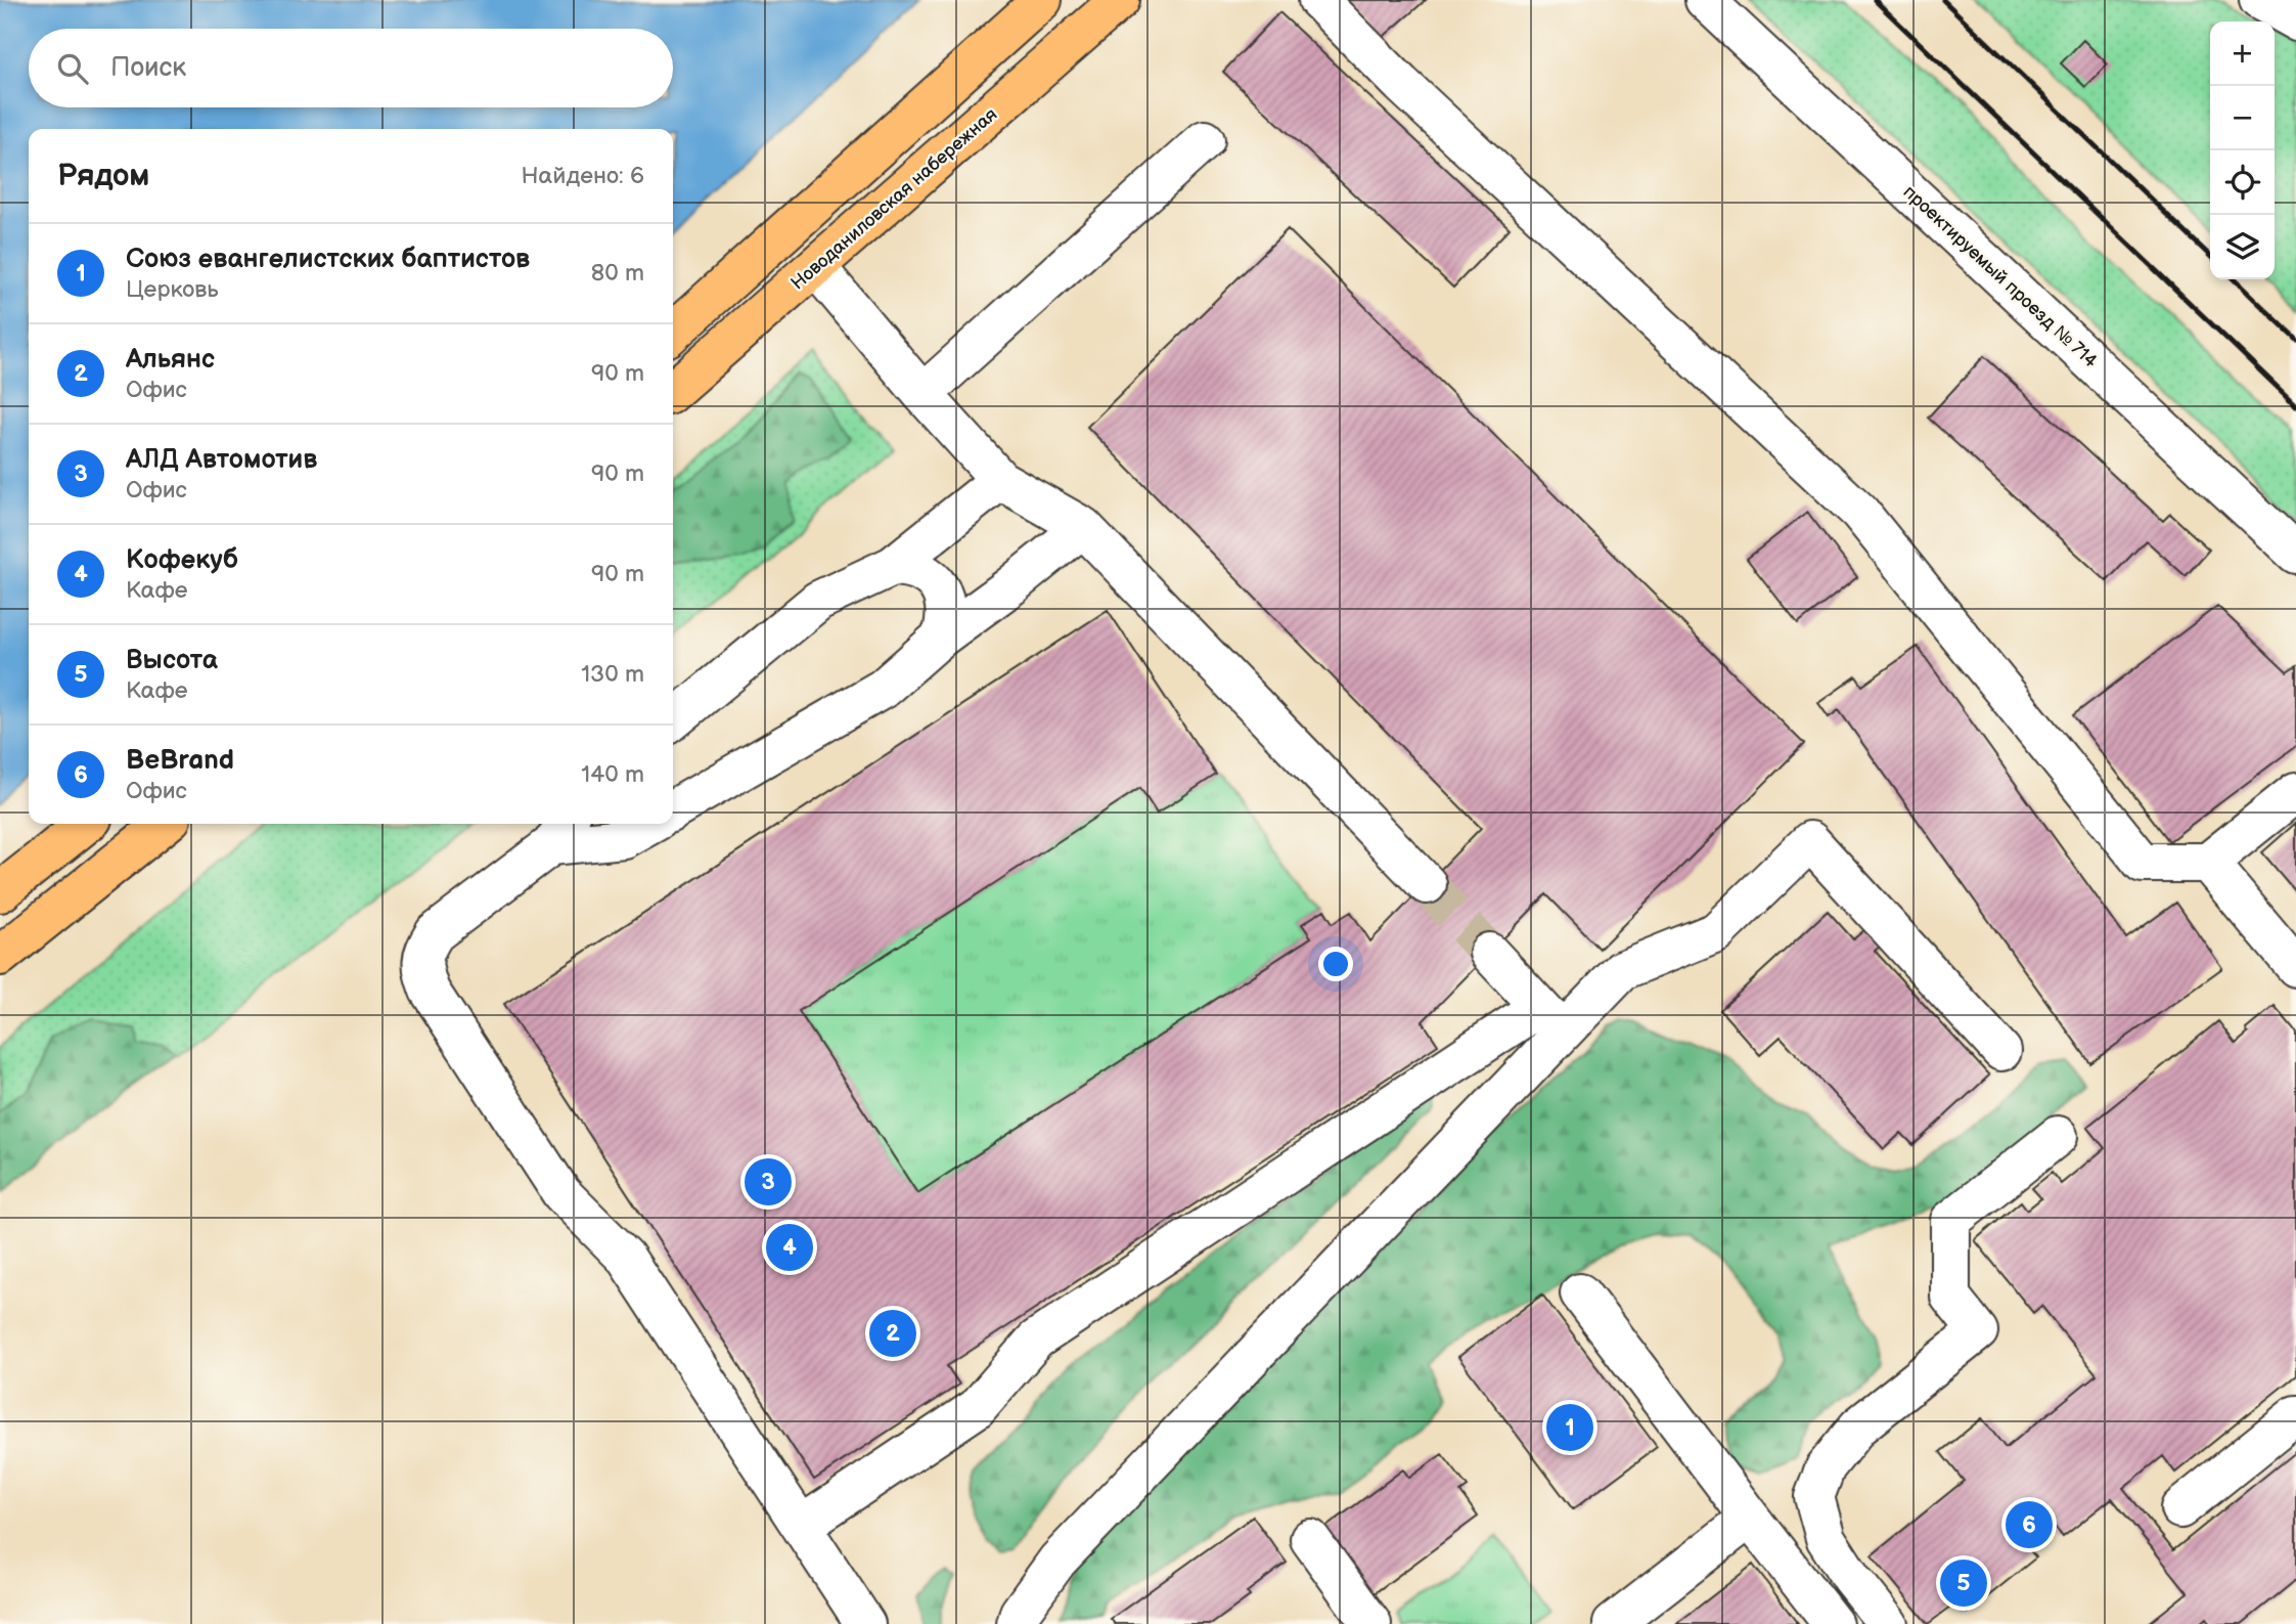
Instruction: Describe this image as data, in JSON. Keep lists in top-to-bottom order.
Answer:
{
  "streets": {
    "main road": ["Новоданиловская набережная"],
    "street": ["проектируемый проезд № 714"]
  },
  "page": {
    "map_buttons": ["+", "−"],
    "search": "Поиск",
    "heading": ["Рядом", "Найдено: 6"],
    "list": [
      {
        "mark": "1",
        "name": "Союз евангелистских баптистов",
        "note": "Церковь",
        "value": "80 m"
      },
      {
        "mark": "2",
        "name": "Альянс",
        "note": "Офис",
        "value": "90 m"
      },
      {
        "mark": "3",
        "name": "АЛД Автомотив",
        "note": "Офис",
        "value": "90 m"
      },
      {
        "mark": "4",
        "name": "Кофекуб",
        "note": "Кафе",
        "value": "90 m"
      },
      {
        "mark": "5",
        "name": "Высота",
        "note": "Кафе",
        "value": "130 m"
      },
      {
        "mark": "6",
        "name": "BeBrand",
        "note": "Офис",
        "value": "140 m"
      }
    ],
    "pins": [
      "3",
      "4",
      "2",
      "1",
      "6",
      "5"
    ]
  }
}
